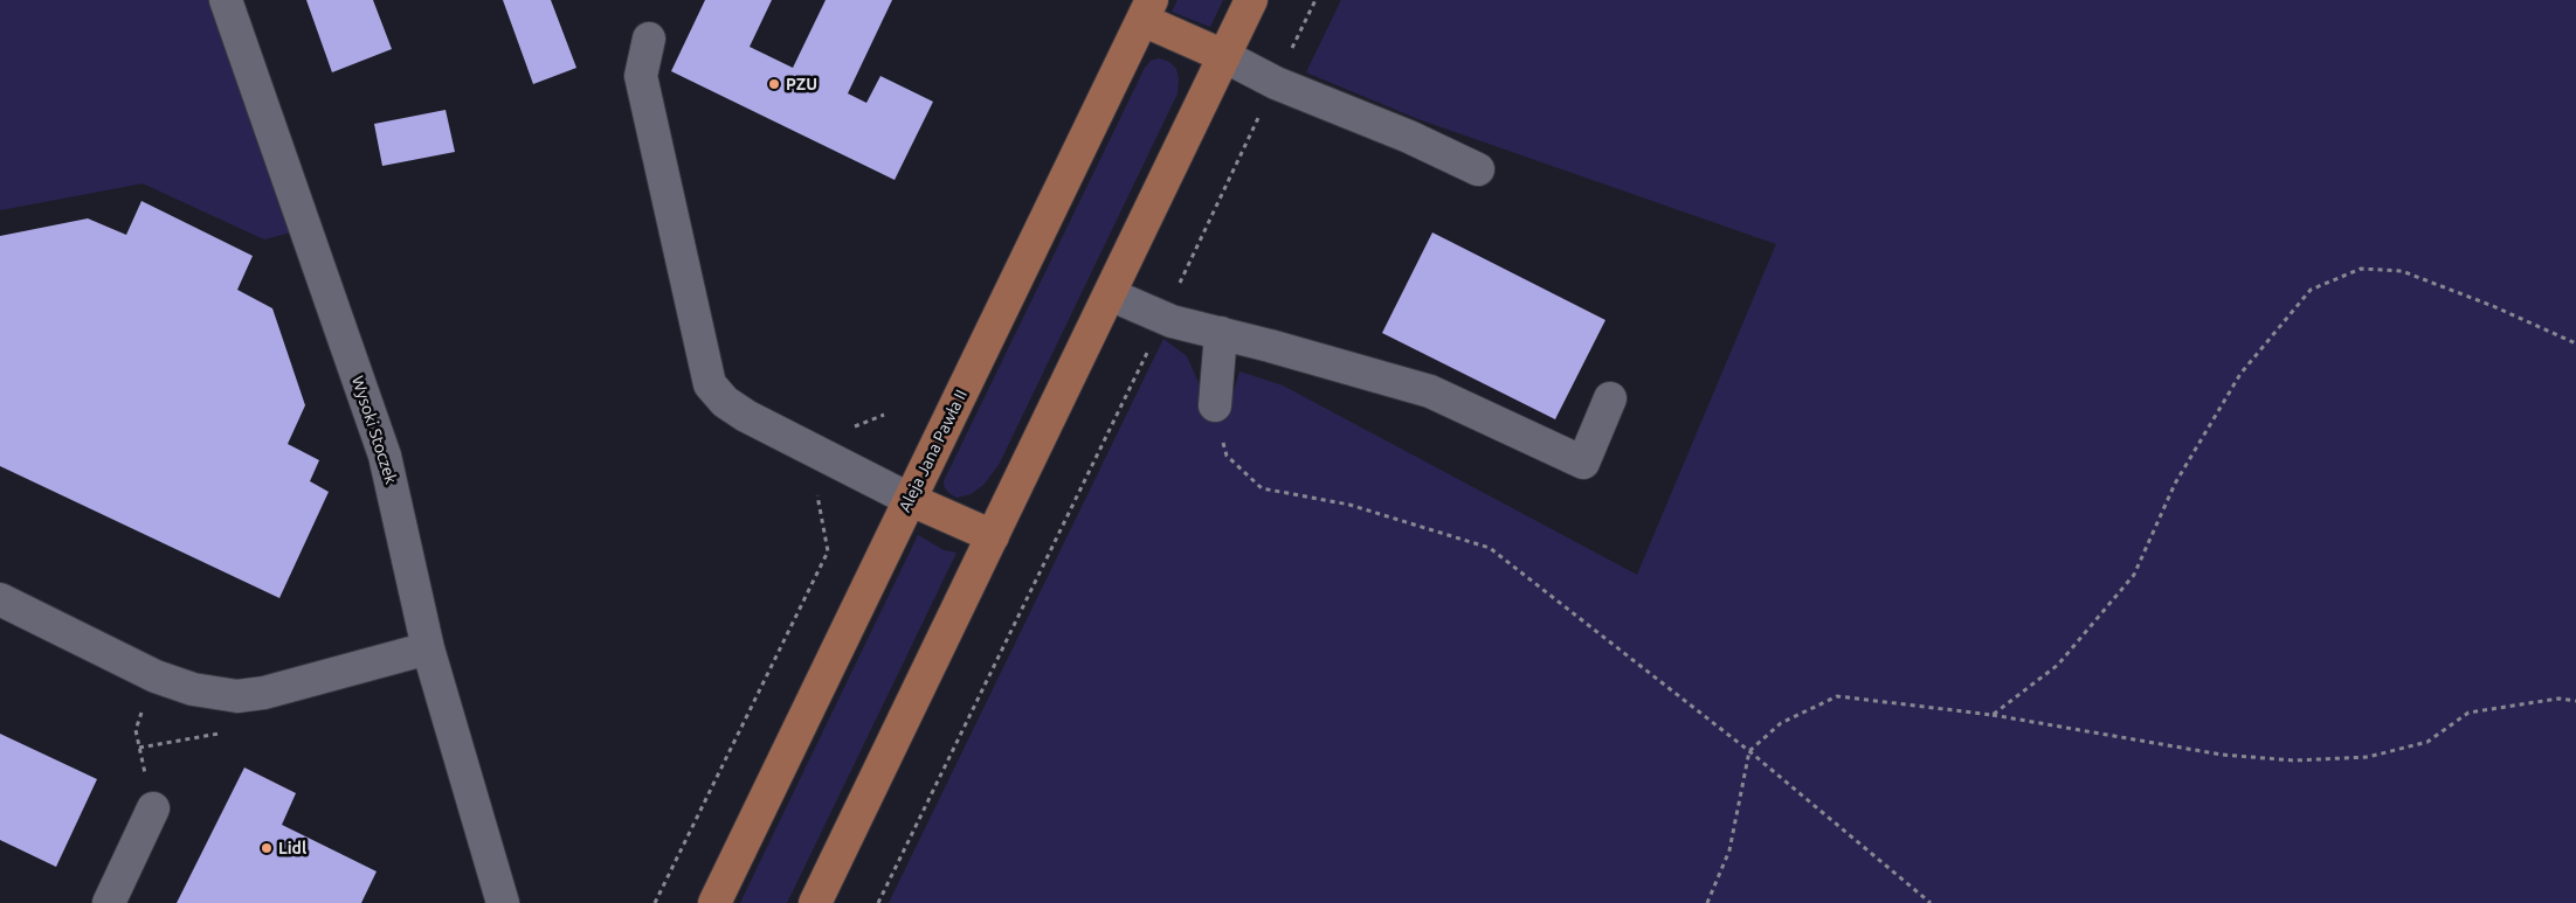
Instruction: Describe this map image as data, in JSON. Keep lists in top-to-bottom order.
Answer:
{
  "streets": {
    "main road": ["Aleja Jana Pawła II"],
    "street": ["Wysoki Stoczek"]
  },
  "places": ["PZU", "Lidl"]
}
